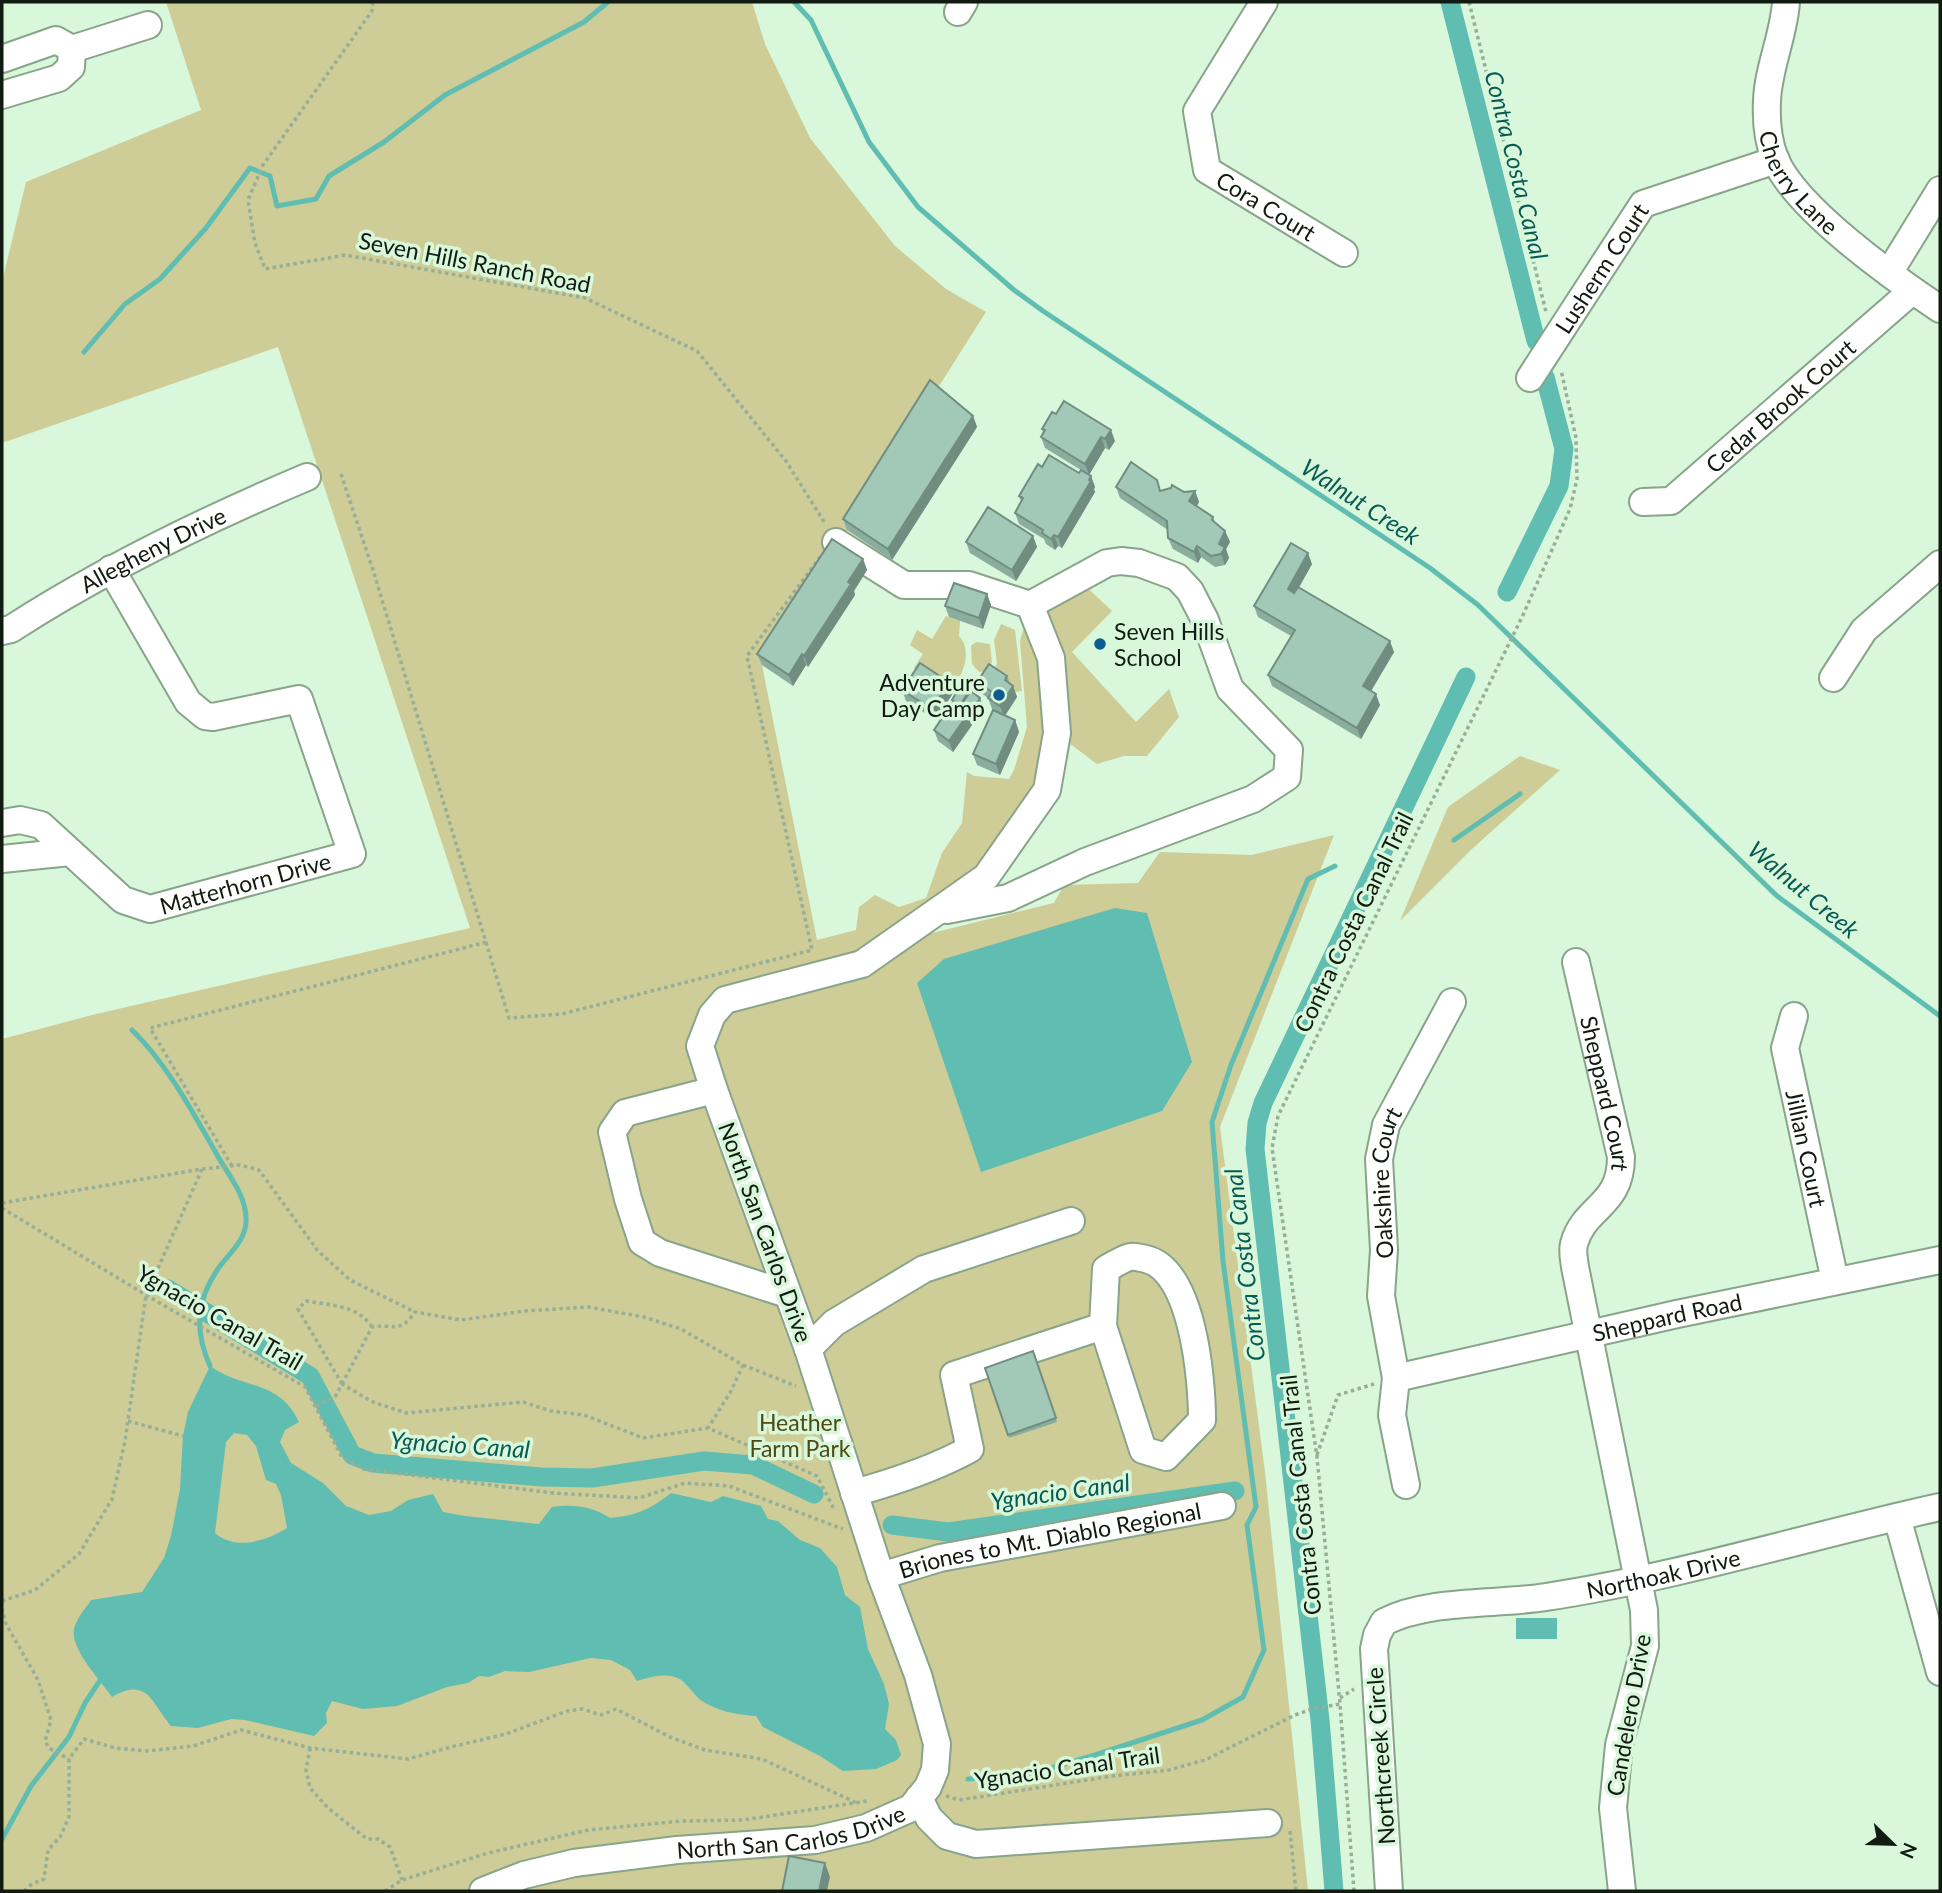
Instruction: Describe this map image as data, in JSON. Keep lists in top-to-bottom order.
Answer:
{
  "streets": {
    "street": [
      "Cherry Lane",
      "Cora Court",
      "Lusherm Court",
      "Cedar Brook Court",
      "Allegheny Drive",
      "Matterhorn Drive",
      "Sheppard Court",
      "Jillian Court",
      "Oakshire Court",
      "North San Carlos Drive",
      "Sheppard Road",
      "Briones to Mt. Diablo Regional",
      "Northoak Drive",
      "Candelero Drive",
      "Northcreek Circle"
    ],
    "path": ["Seven Hills Ranch Road", "Contra Costa Canal Trail", "Ygnacio Canal Trail"]
  },
  "crossings": [
    ["Cherry Lane", "Lusherm Court"],
    ["Cherry Lane", "Cedar Brook Court"],
    ["Lusherm Court", "Contra Costa Canal Trail"],
    ["Allegheny Drive", "Matterhorn Drive"],
    ["Contra Costa Canal Trail", "Ygnacio Canal Trail"],
    ["Sheppard Court", "Sheppard Road"],
    ["Sheppard Court", "Candelero Drive"],
    ["Jillian Court", "Sheppard Road"],
    ["Oakshire Court", "Sheppard Road"],
    ["North San Carlos Drive", "Ygnacio Canal Trail"],
    ["North San Carlos Drive", "Briones to Mt. Diablo Regional"],
    ["Sheppard Road", "Candelero Drive"],
    ["Northoak Drive", "Candelero Drive"],
    ["Northoak Drive", "Northcreek Circle"]
  ],
  "water": ["Contra Costa Canal", "Walnut Creek", "Ygnacio Canal"],
  "parks": ["Heather Farm Park"],
  "places": ["Seven Hills School", "Adventure Day Camp"],
  "north": "bottom right"
}
